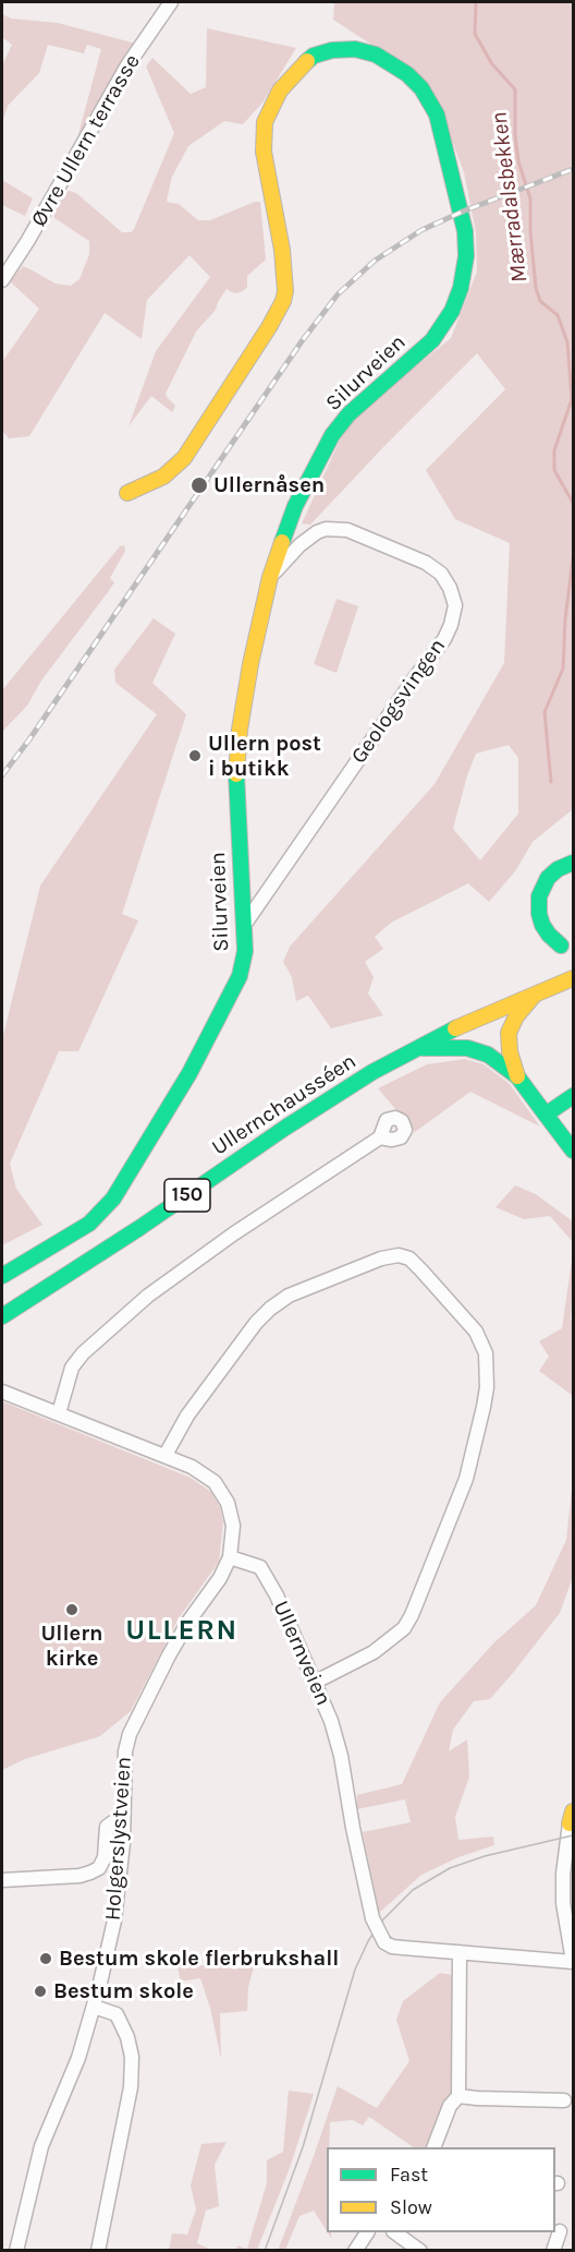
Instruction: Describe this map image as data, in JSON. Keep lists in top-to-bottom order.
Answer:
{
  "streets": {
    "main road": ["Silurveien", "Ullernchausséen", "150"],
    "street": [
      "Øvre Ullern terrasse",
      "Geologsvingen",
      "Ullernveien",
      "Holgerslystveien"
    ]
  },
  "crossings": [
    ["Silurveien", "Geologsvingen"],
    ["Ullernchausséen", "150"],
    ["Ullernveien", "Holgerslystveien"]
  ],
  "districts": ["ULLERN"],
  "water": ["Mærradalsbekken"],
  "places": [
    "Ullernåsen",
    "Ullern post i butikk",
    "Ullern kirke",
    "Bestum skole flerbrukshall",
    "Bestum skole"
  ],
  "legend": ["Fast", "Slow"]
}
